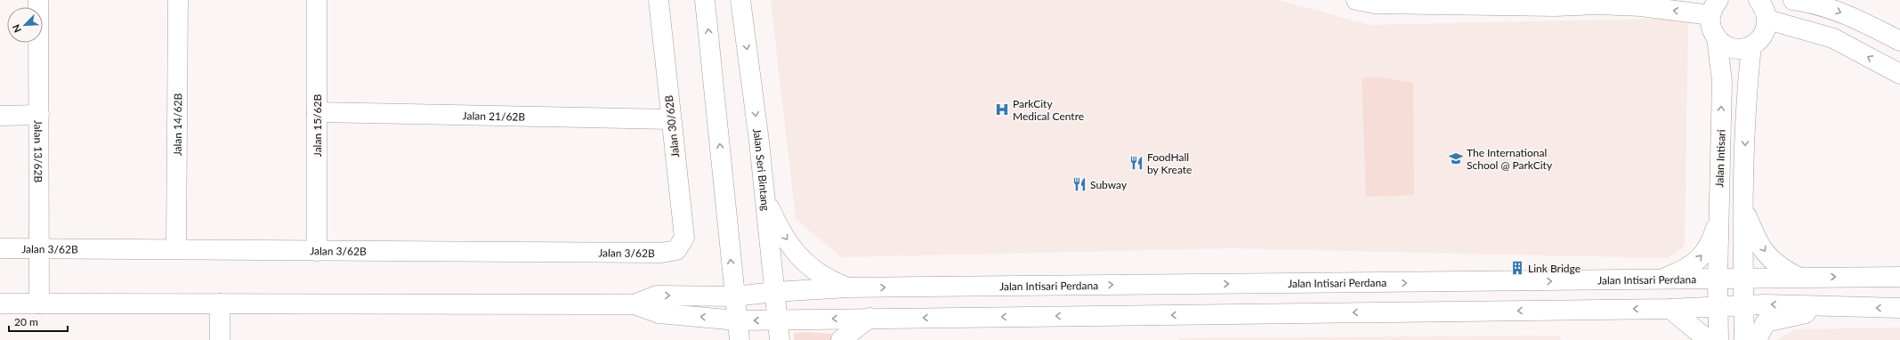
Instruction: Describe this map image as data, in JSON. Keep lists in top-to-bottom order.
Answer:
{
  "streets": {
    "street": [
      "Jalan 21/62B",
      "Jalan 14/62B",
      "Jalan 15/62B",
      "Jalan 30/62B",
      "Jalan 13/62B",
      "Jalan Intisari",
      "Jalan Seri Bintang",
      "Jalan 3/62B",
      "Jalan Intisari Perdana"
    ]
  },
  "crossings": [
    ["Jalan 21/62B", "Jalan 15/62B"],
    ["Jalan 21/62B", "Jalan 30/62B"],
    ["Jalan 14/62B", "Jalan 3/62B"],
    ["Jalan 15/62B", "Jalan 3/62B"],
    ["Jalan 30/62B", "Jalan 3/62B"],
    ["Jalan 13/62B", "Jalan 3/62B"],
    ["Jalan Intisari", "Jalan Intisari Perdana"],
    ["Jalan Seri Bintang", "Jalan Intisari Perdana"]
  ],
  "places": {
    "hospital": ["ParkCity Medical Centre"],
    "school or university": ["The International School @ ParkCity"],
    "restaurant": ["FoodHall by Kreate", "Subway"],
    "building": ["Link Bridge"]
  },
  "scale_bar": "20 m",
  "north": "bottom left"
}
